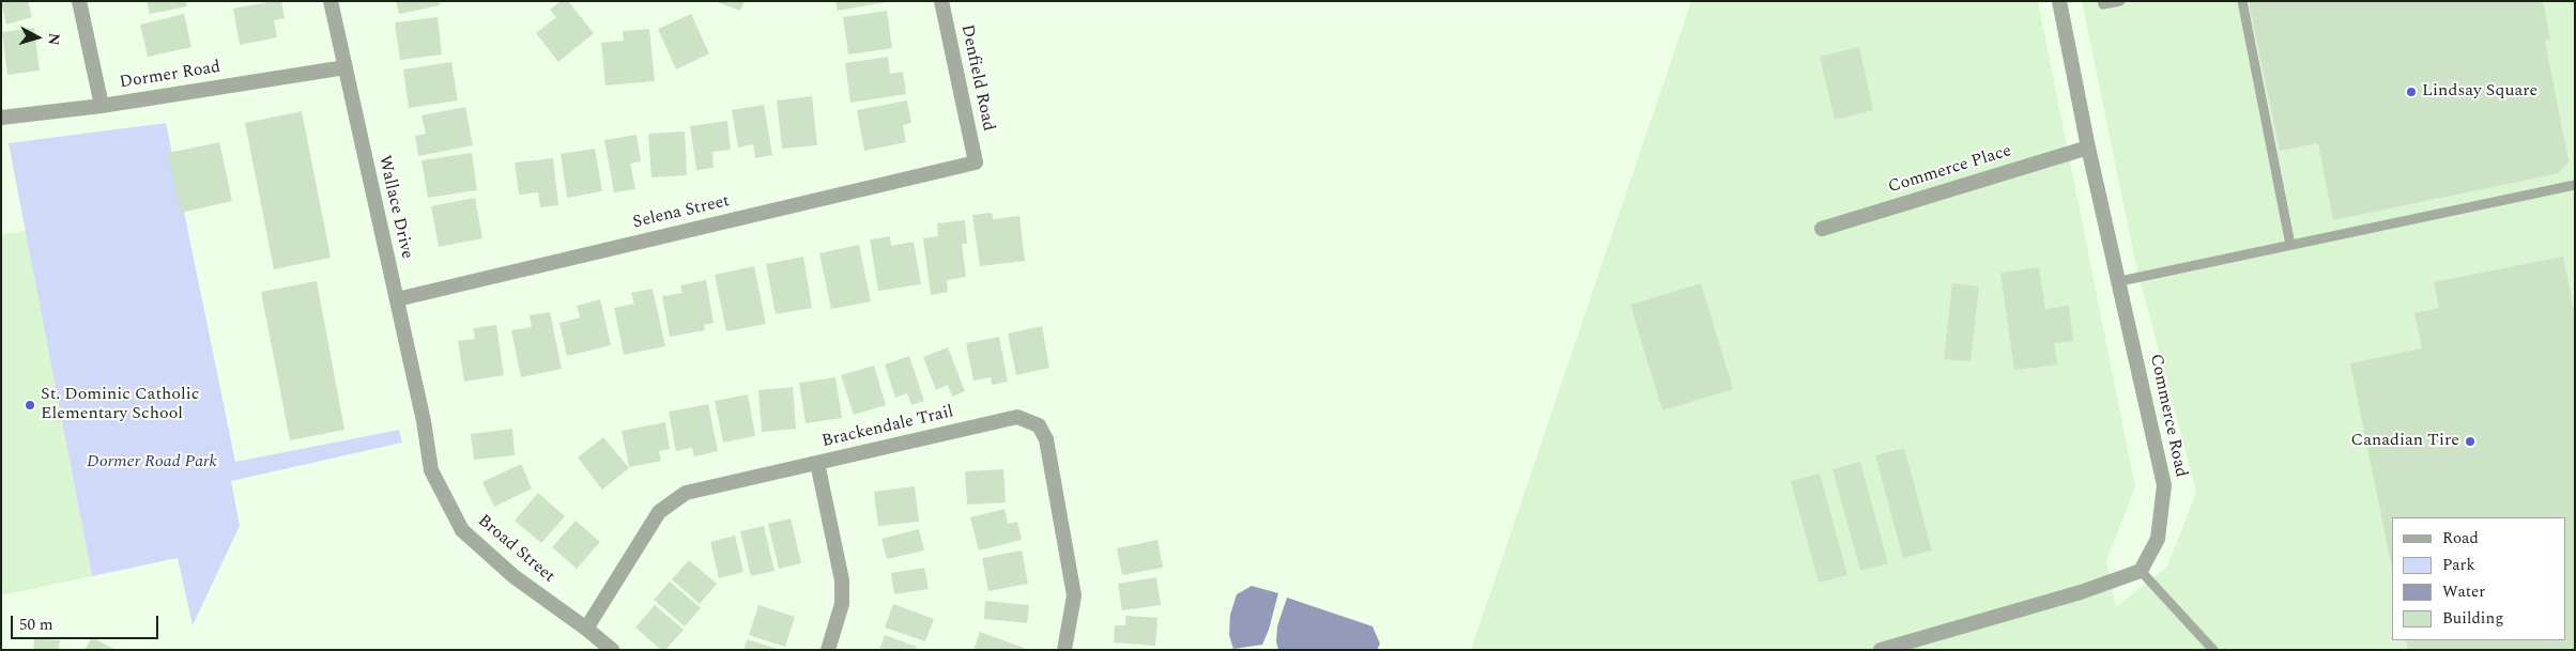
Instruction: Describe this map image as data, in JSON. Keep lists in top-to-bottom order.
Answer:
{
  "streets": {
    "street": [
      "Dormer Road",
      "Denfield Road",
      "Commerce Place",
      "Wallace Drive",
      "Selena Street",
      "Commerce Road",
      "Brackendale Trail",
      "Broad Street"
    ]
  },
  "crossings": [
    ["Dormer Road", "Wallace Drive"],
    ["Denfield Road", "Selena Street"],
    ["Commerce Place", "Commerce Road"],
    ["Wallace Drive", "Selena Street"],
    ["Wallace Drive", "Broad Street"],
    ["Brackendale Trail", "Broad Street"]
  ],
  "parks": ["Dormer Road Park"],
  "places": ["Lindsay Square", "St. Dominic Catholic Elementary School", "Canadian Tire"],
  "legend": [
    "Road",
    "Park",
    "Water",
    "Building"
  ],
  "scale_bar": "50 m",
  "north": "right"
}
